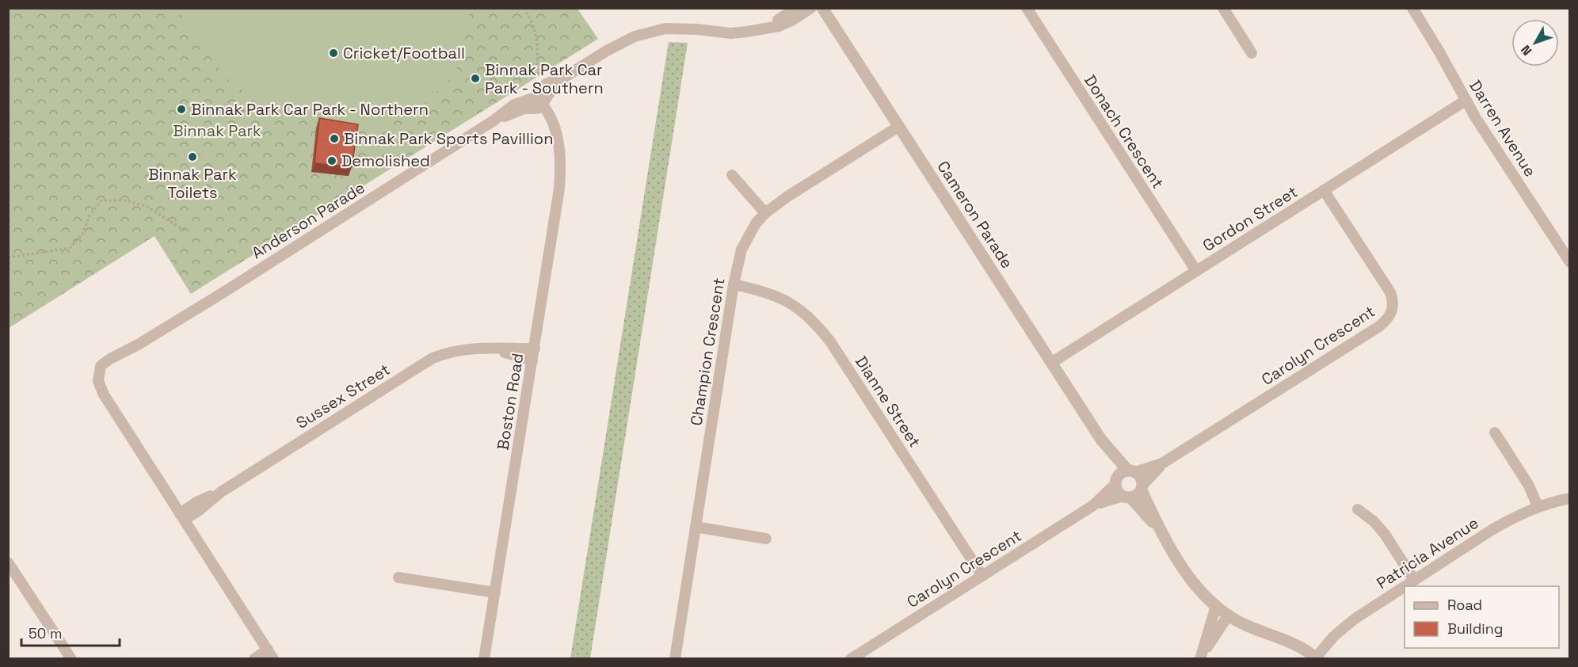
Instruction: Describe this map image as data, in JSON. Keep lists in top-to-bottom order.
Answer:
{
  "streets": {
    "street": [
      "Darren Avenue",
      "Donach Crescent",
      "Cameron Parade",
      "Gordon Street",
      "Anderson Parade",
      "Carolyn Crescent",
      "Champion Crescent",
      "Sussex Street",
      "Boston Road",
      "Dianne Street",
      "Patricia Avenue"
    ]
  },
  "crossings": [
    ["Darren Avenue", "Gordon Street"],
    ["Donach Crescent", "Gordon Street"],
    ["Cameron Parade", "Gordon Street"],
    ["Cameron Parade", "Carolyn Crescent"],
    ["Cameron Parade", "Champion Crescent"],
    ["Gordon Street", "Carolyn Crescent"],
    ["Anderson Parade", "Sussex Street"],
    ["Anderson Parade", "Boston Road"],
    ["Carolyn Crescent", "Dianne Street"],
    ["Champion Crescent", "Dianne Street"],
    ["Sussex Street", "Boston Road"]
  ],
  "parks": ["Binnak Park"],
  "places": [
    "Cricket/Football",
    "Binnak Park Car Park - Southern",
    "Binnak Park Car Park - Northern",
    "Binnak Park Sports Pavillion",
    "Binnak Park Toilets",
    "Demolished"
  ],
  "legend": ["Road", "Building"],
  "scale_bar": "50 m",
  "north": "bottom left"
}
